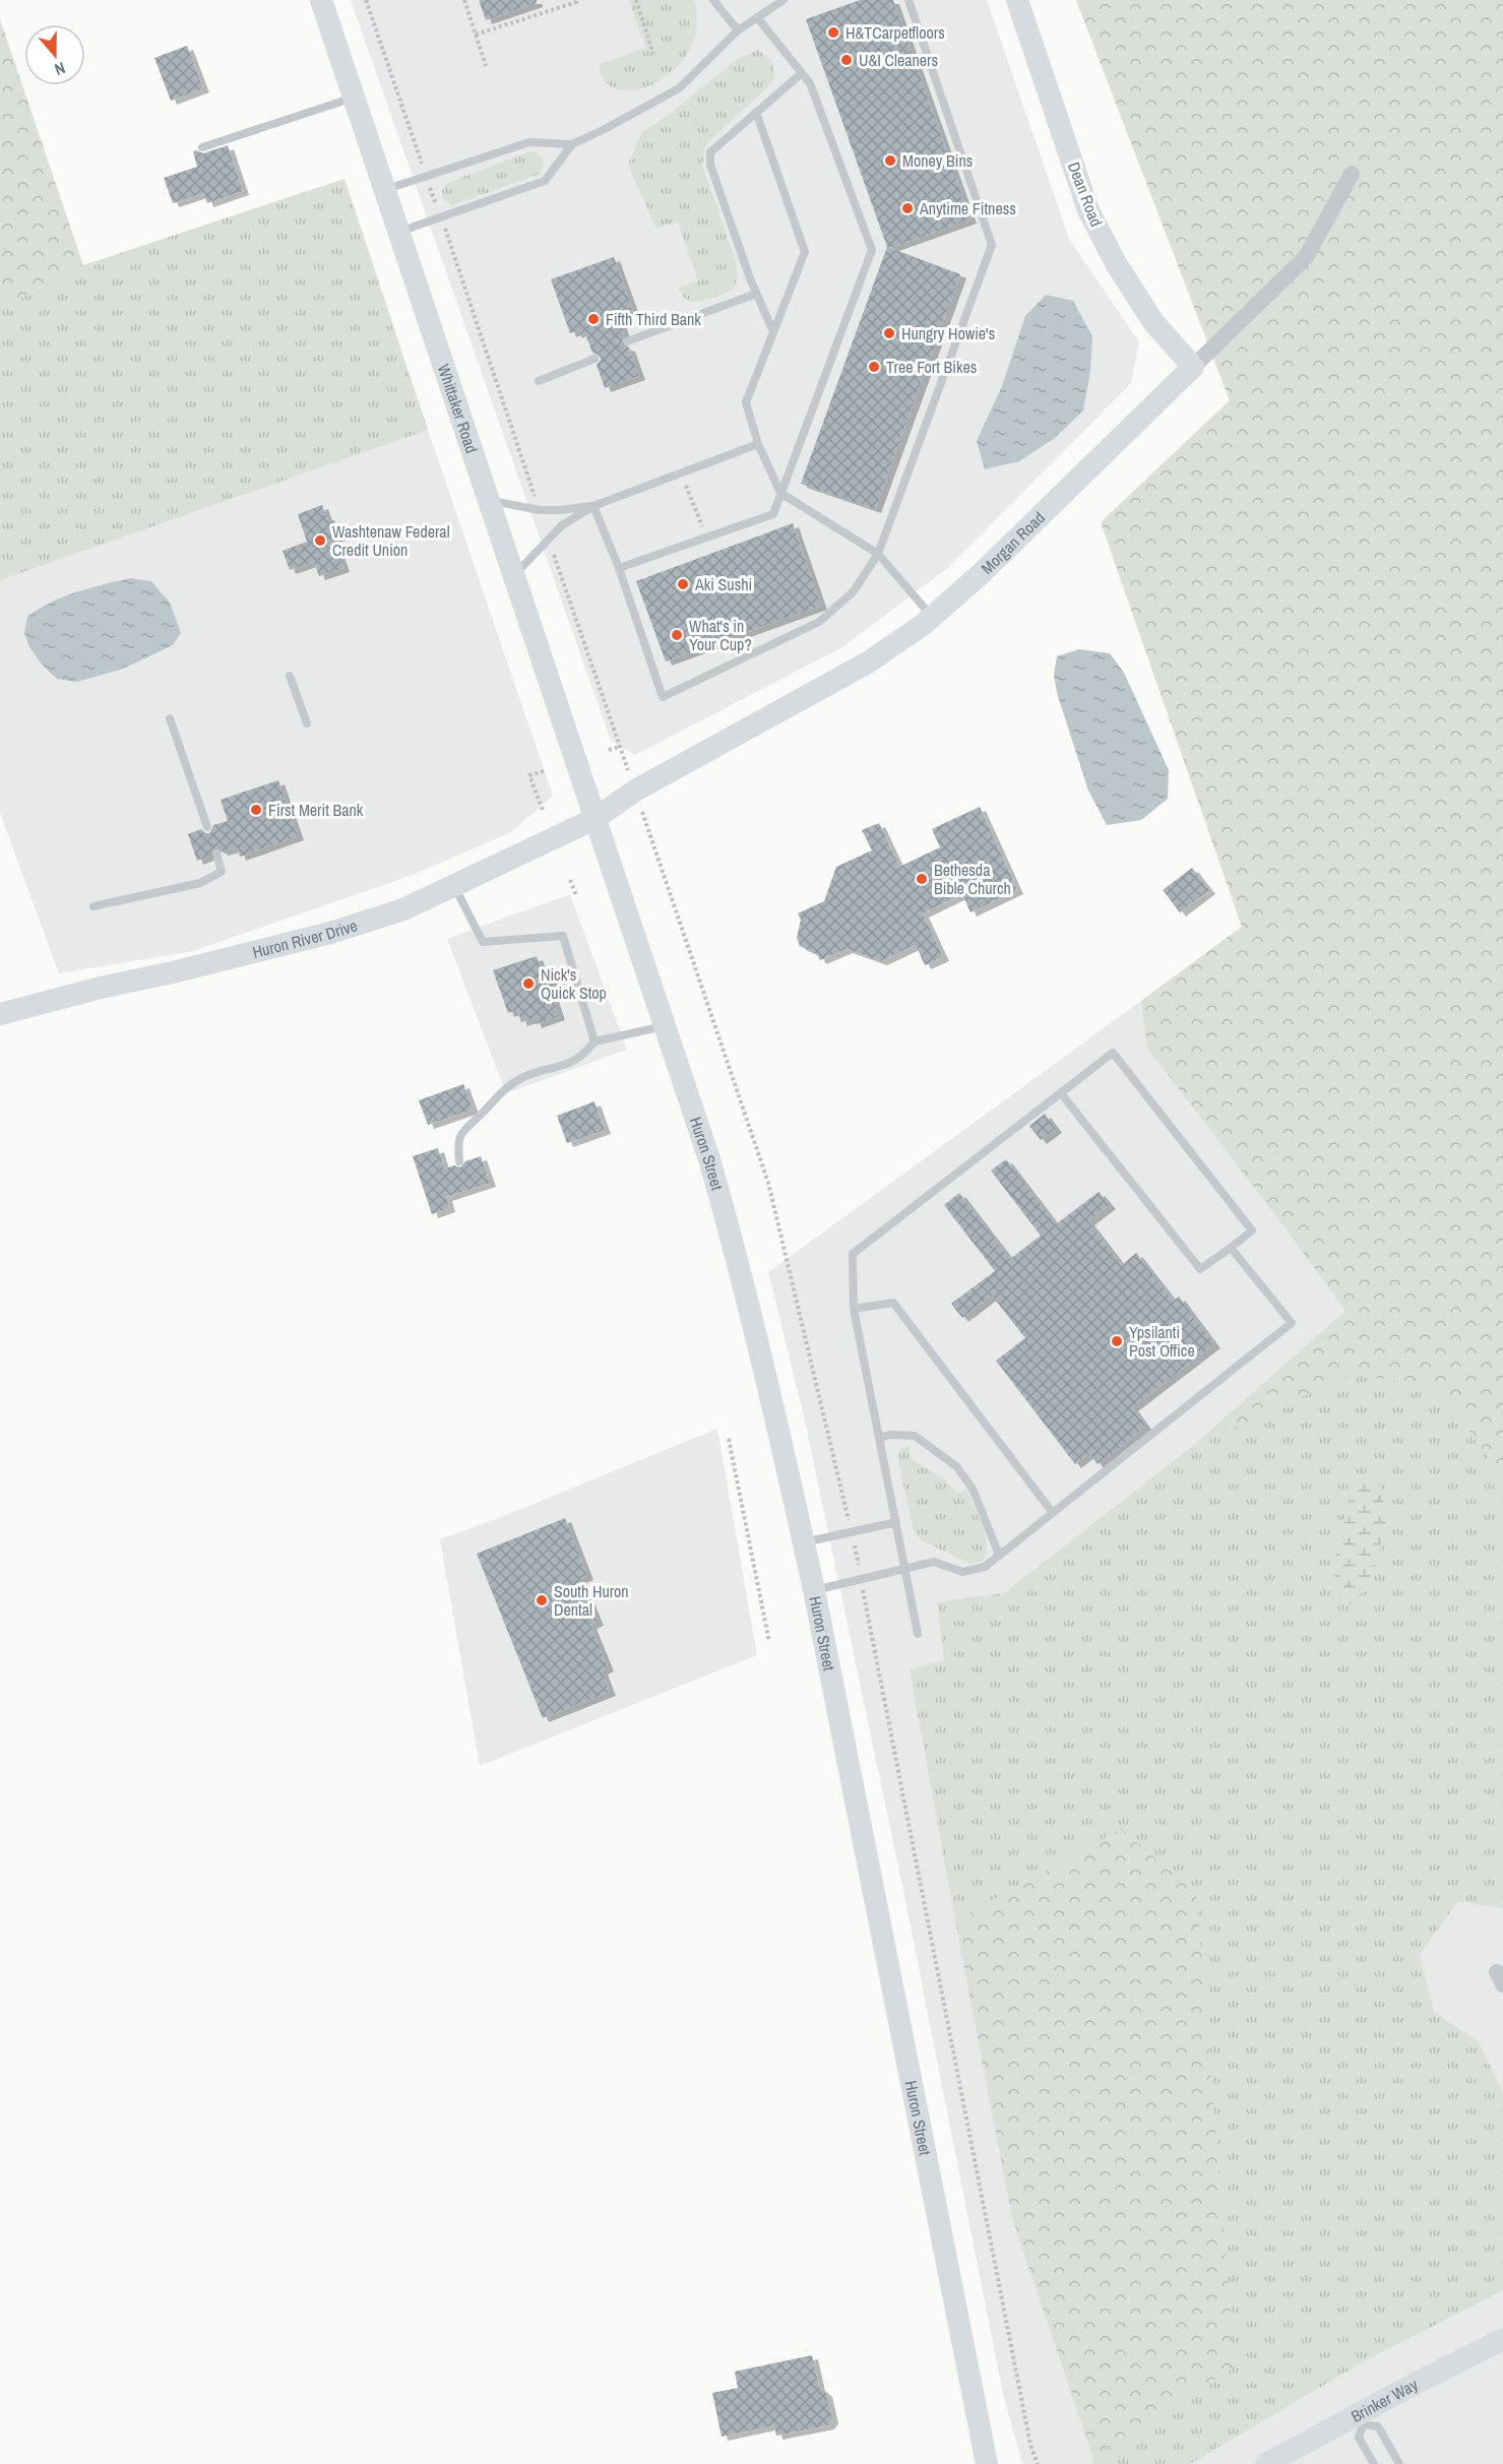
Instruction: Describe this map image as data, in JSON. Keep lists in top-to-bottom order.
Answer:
{
  "streets": {
    "main road": [
      "Dean Road",
      "Whittaker Road",
      "Morgan Road",
      "Huron River Drive",
      "Huron Street",
      "Brinker Way"
    ]
  },
  "crossings": [
    ["Dean Road", "Morgan Road"],
    ["Whittaker Road", "Morgan Road"],
    ["Whittaker Road", "Huron River Drive"],
    ["Whittaker Road", "Huron Street"],
    ["Morgan Road", "Huron River Drive"],
    ["Morgan Road", "Huron Street"],
    ["Huron River Drive", "Huron Street"]
  ],
  "places": [
    "H&TCarpetfloors",
    "U&I Cleaners",
    "Money Bins",
    "Anytime Fitness",
    "Fifth Third Bank",
    "Hungry Howie's",
    "Tree Fort Bikes",
    "Washtenaw Federal Credit Union",
    "Aki Sushi",
    "What's in Your Cup?",
    "First Merit Bank",
    "Bethesda Bible Church",
    "Nick's Quick Stop",
    "Ypsilanti Post Office",
    "South Huron Dental"
  ],
  "north": "bottom"
}
